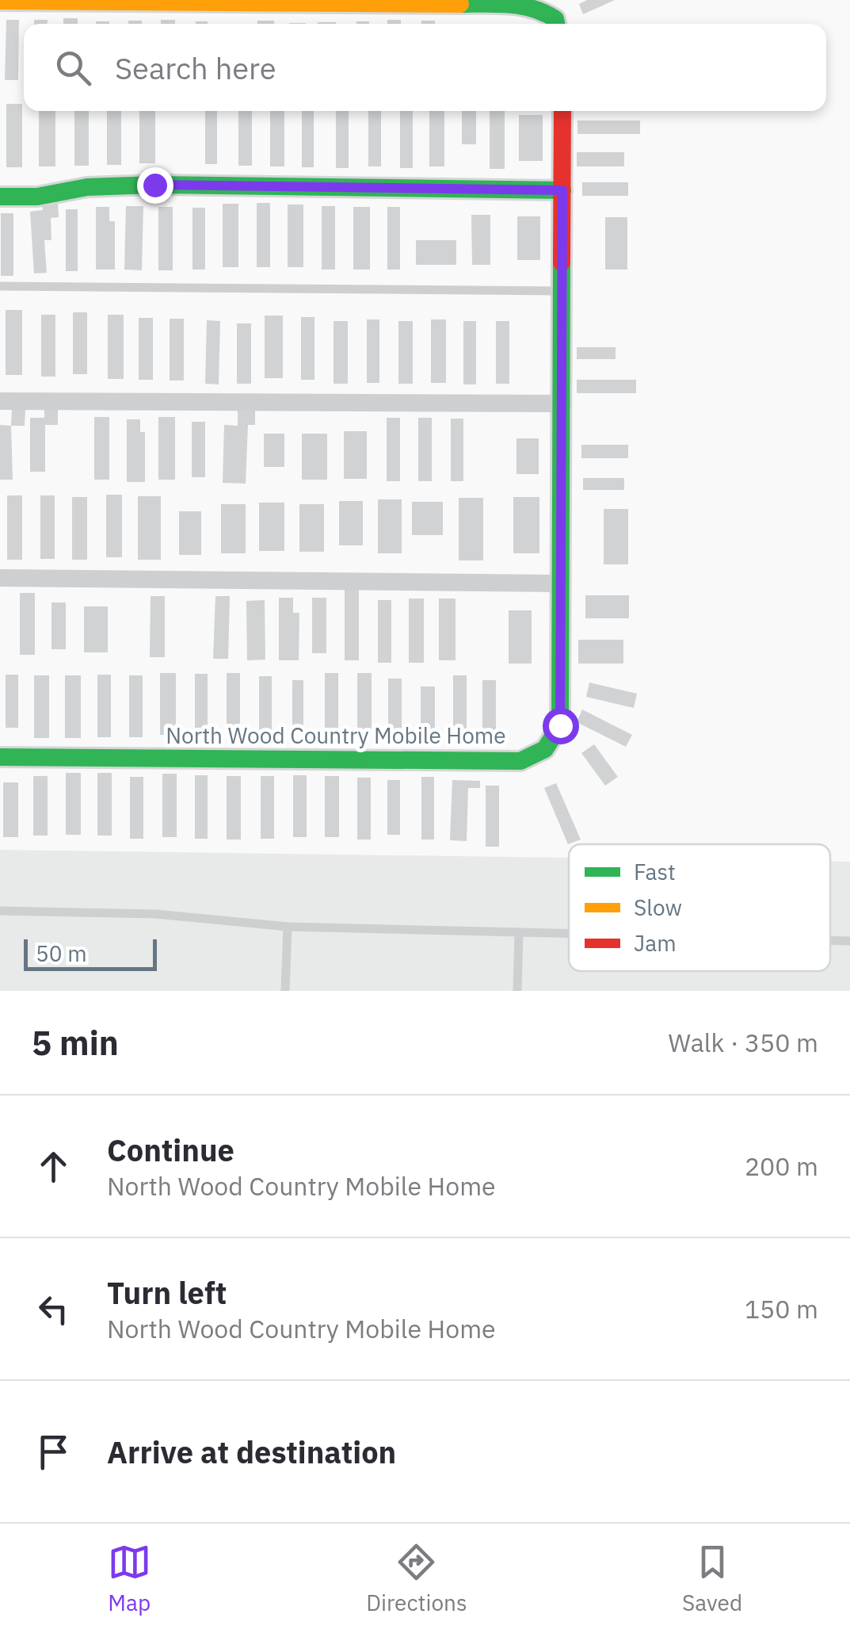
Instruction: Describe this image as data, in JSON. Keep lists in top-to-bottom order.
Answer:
{
  "streets": {
    "street": ["North Wood Country Mobile Home"]
  },
  "legend": ["Fast", "Slow", "Jam"],
  "scale_bar": "50 m",
  "page": {
    "search": "Search here",
    "scale": "50 m",
    "heading": ["5 min", "Walk · 350 m"],
    "list": [
      ["Continue", "North Wood Country Mobile Home", "200 m"],
      ["Turn left", "North Wood Country Mobile Home", "150 m"],
      "Arrive at destination"
    ],
    "nav": ["Map", "Directions", "Saved"]
  }
}
